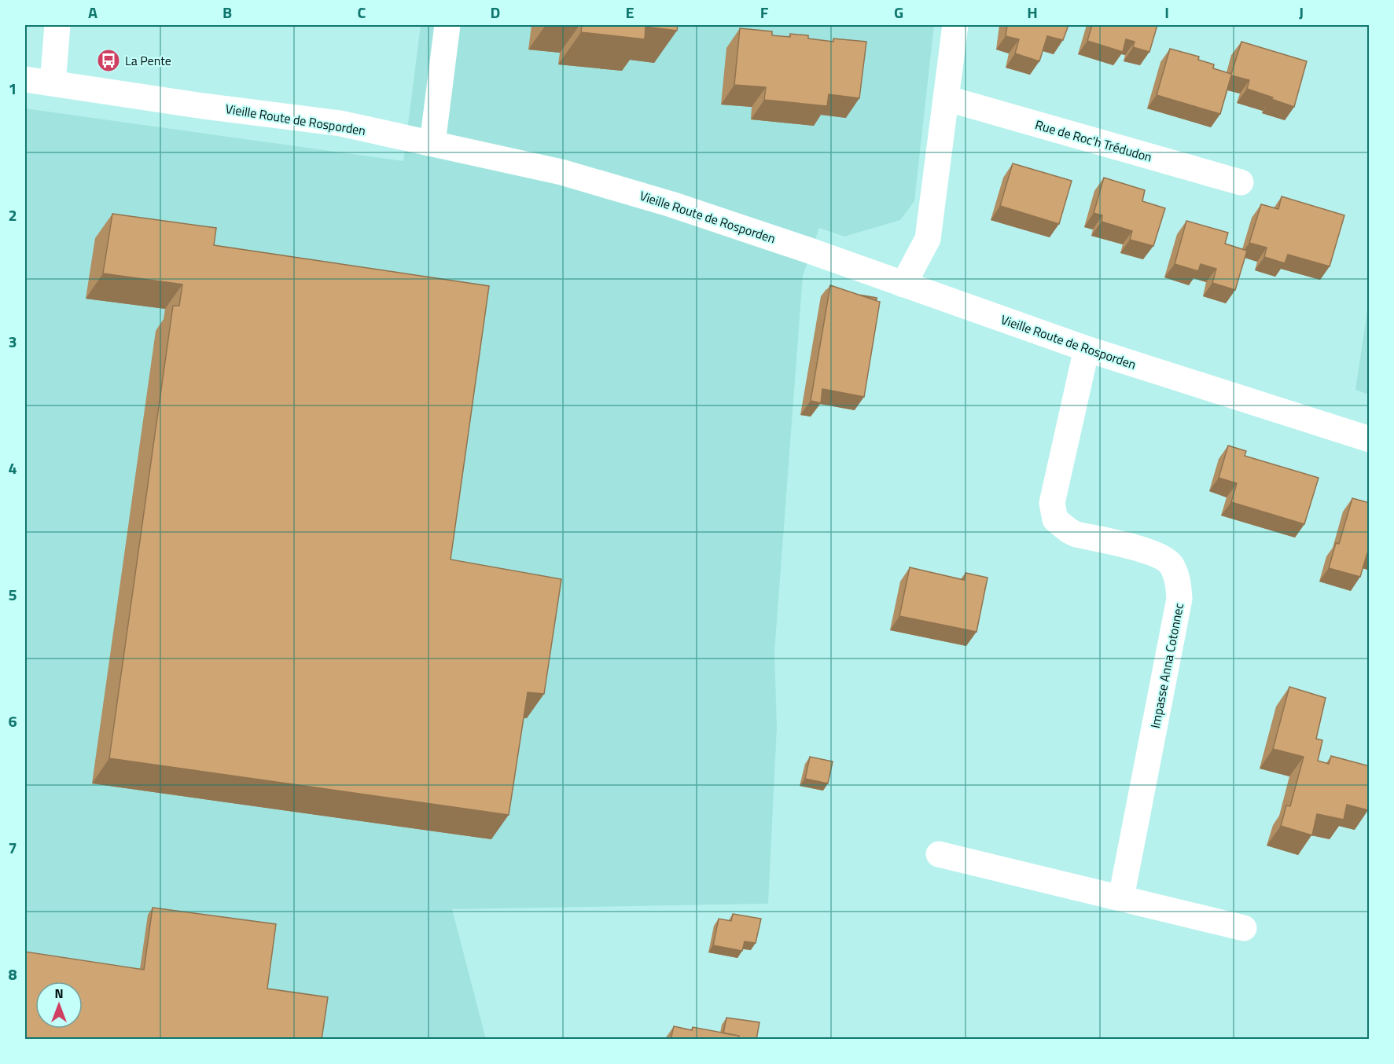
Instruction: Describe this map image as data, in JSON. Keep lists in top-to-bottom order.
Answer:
{
  "streets": {
    "street": ["Vieille Route de Rosporden", "Rue de Roc'h Trédudon", "Impasse Anna Cotonnec"]
  },
  "crossings": [
    ["Vieille Route de Rosporden", "Impasse Anna Cotonnec"]
  ],
  "places": {
    "bus stop": ["La Pente"]
  },
  "north": "top",
  "grid": {
    "columns": [
      "A",
      "B",
      "C",
      "D",
      "E",
      "F",
      "G",
      "H",
      "I",
      "J"
    ],
    "rows": [
      "1",
      "2",
      "3",
      "4",
      "5",
      "6",
      "7",
      "8"
    ]
  }
}
